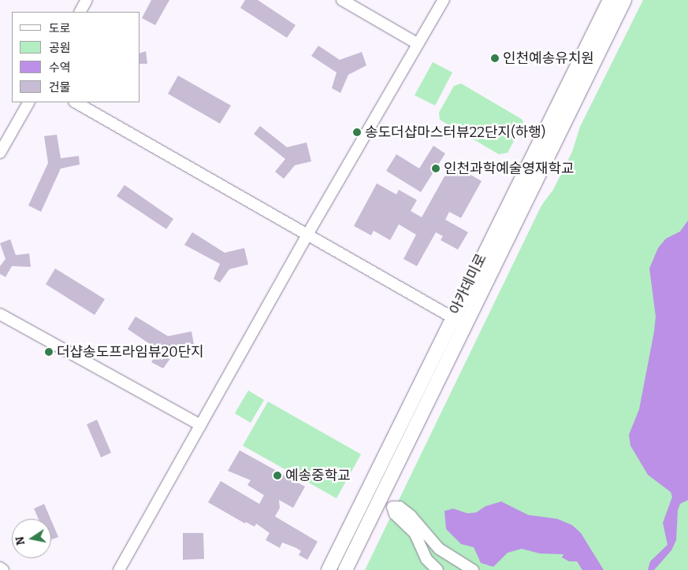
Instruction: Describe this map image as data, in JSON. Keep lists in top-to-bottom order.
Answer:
{
  "streets": {
    "main road": ["아카데미로"]
  },
  "places": [
    "인천예송유치원",
    "송도더샵마스터뷰22단지(하행)",
    "인천과학예술영재학교",
    "더샵송도프라임뷰20단지",
    "예송중학교"
  ],
  "legend": [
    "도로",
    "공원",
    "수역",
    "건물"
  ],
  "north": "left"
}
